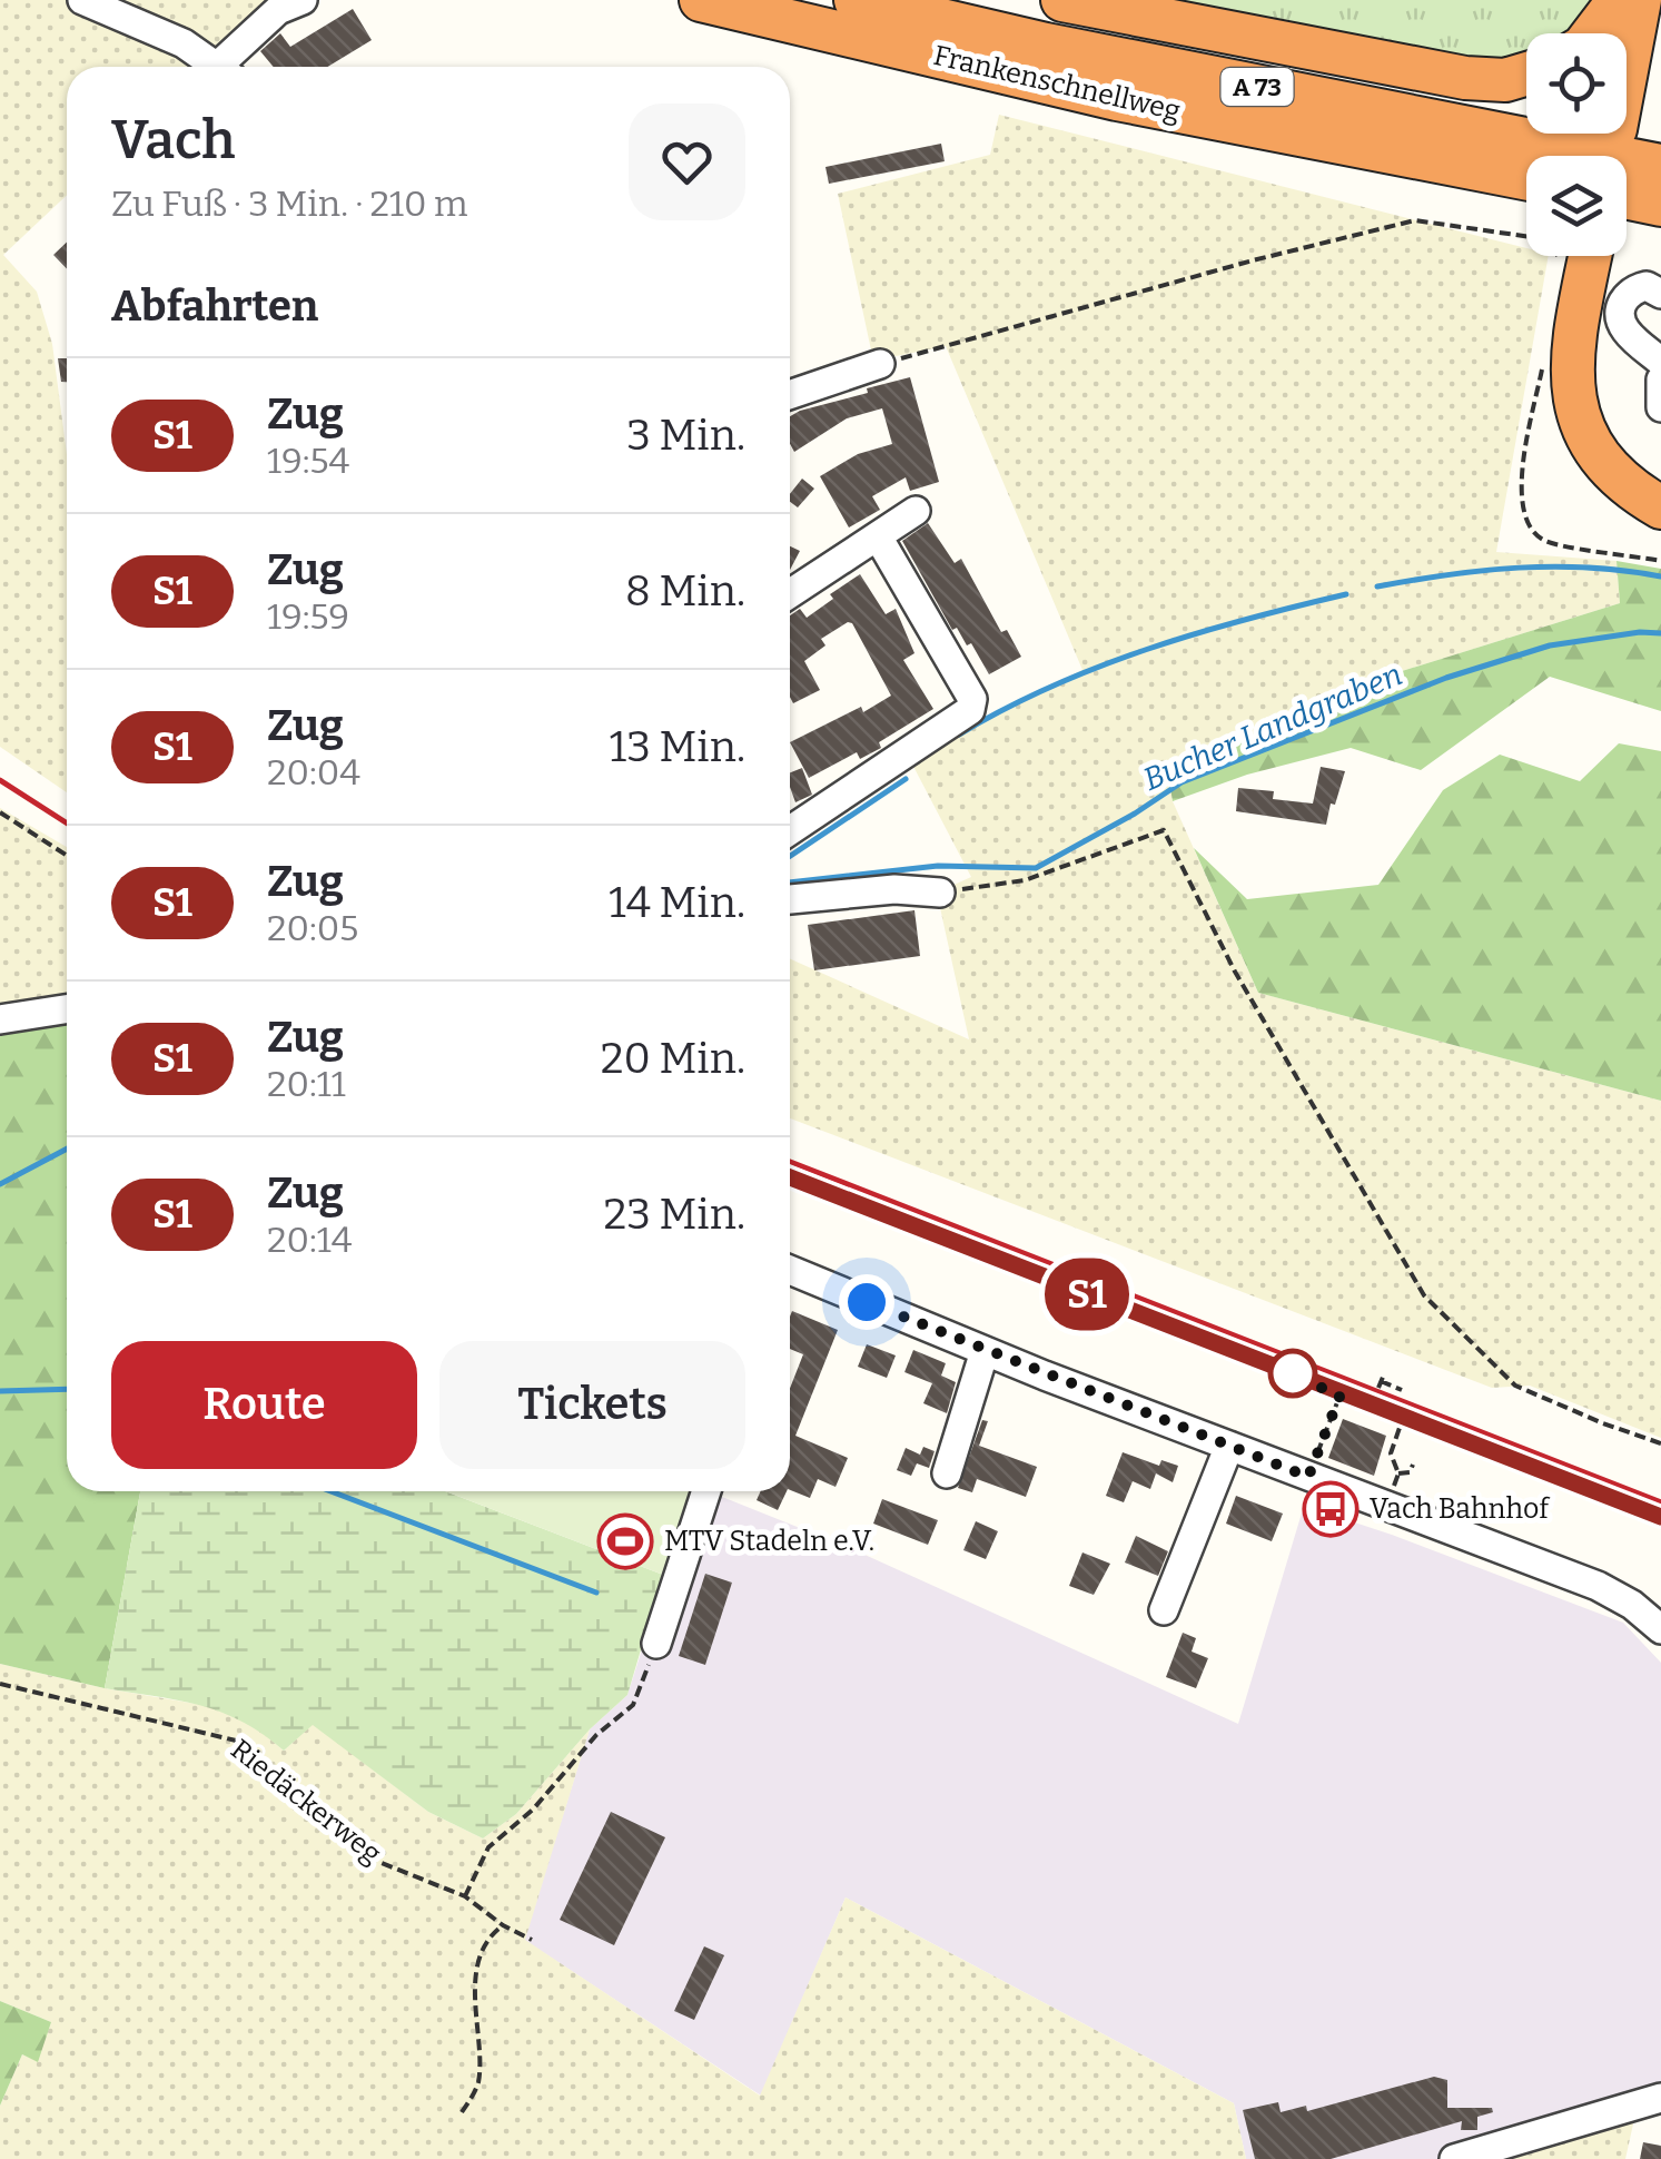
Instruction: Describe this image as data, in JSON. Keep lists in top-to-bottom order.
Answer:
{
  "streets": {
    "highway": ["Frankenschnellweg", "A 73"],
    "path": ["Riedäckerweg"]
  },
  "water": ["Bucher Landgraben"],
  "places": {
    "bus stop": ["Vach Bahnhof"],
    "sports": ["MTV Stadeln e.V."]
  },
  "page": {
    "on_map": "S1",
    "heading": [
      ["Vach", "Zu Fuß · 3 Min. · 210 m"],
      "Abfahrten"
    ],
    "list": [
      {
        "mark": "S1",
        "name": "Zug",
        "note": "19:54",
        "value": "3 Min."
      },
      {
        "mark": "S1",
        "name": "Zug",
        "note": "19:59",
        "value": "8 Min."
      },
      {
        "mark": "S1",
        "name": "Zug",
        "note": "20:04",
        "value": "13 Min."
      },
      {
        "mark": "S1",
        "name": "Zug",
        "note": "20:05",
        "value": "14 Min."
      },
      {
        "mark": "S1",
        "name": "Zug",
        "note": "20:11",
        "value": "20 Min."
      },
      {
        "mark": "S1",
        "name": "Zug",
        "note": "20:14",
        "value": "23 Min."
      }
    ],
    "buttons": ["Route", "Tickets"]
  }
}
